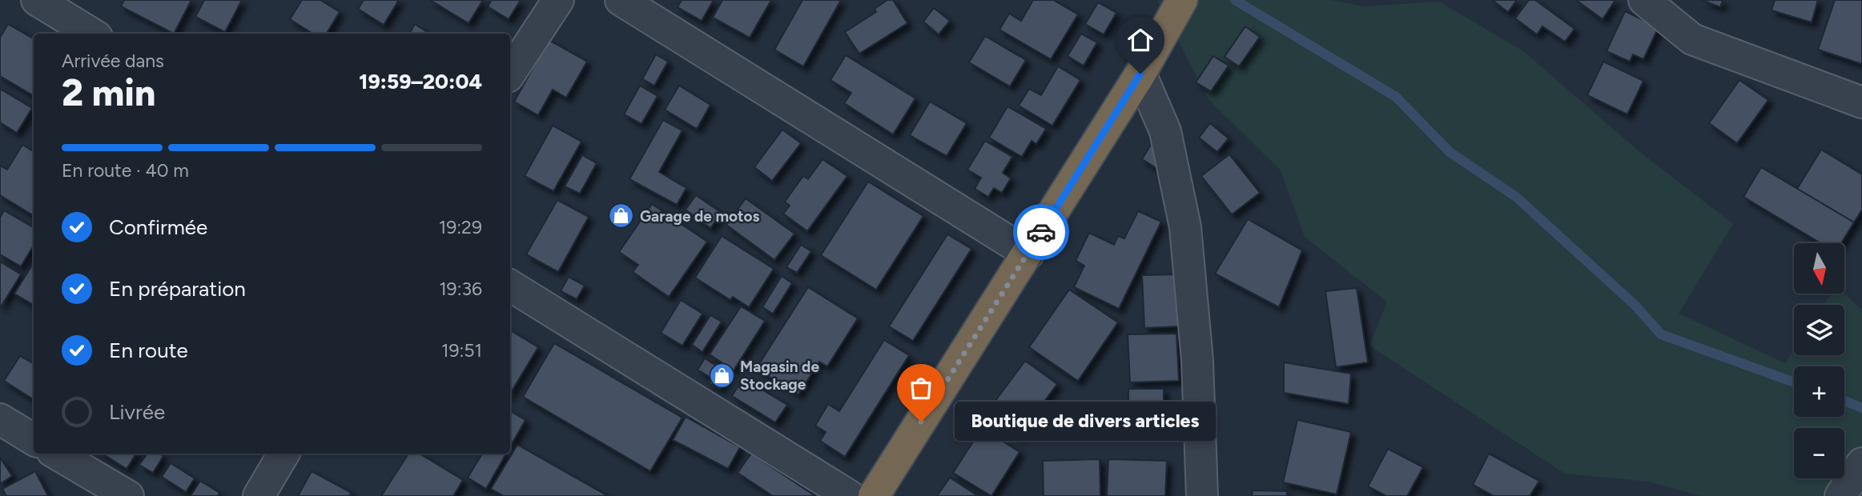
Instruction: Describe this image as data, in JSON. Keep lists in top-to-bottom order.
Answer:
{
  "places": {
    "shop": ["Garage de motos", "Magasin de Stockage"],
    "other": ["Boutique de divers articles"]
  },
  "north": "bottom",
  "page": {
    "heading": ["2 min", "Arrivée dans", "19:59–20:04"],
    "bar": "En route · 40 m",
    "list": [
      ["Confirmée", "19:29"],
      ["En préparation", "19:36"],
      ["En route", "19:51"],
      "Livrée"
    ],
    "map_buttons": ["+", "−"],
    "bubble": "Boutique de divers articles"
  }
}
